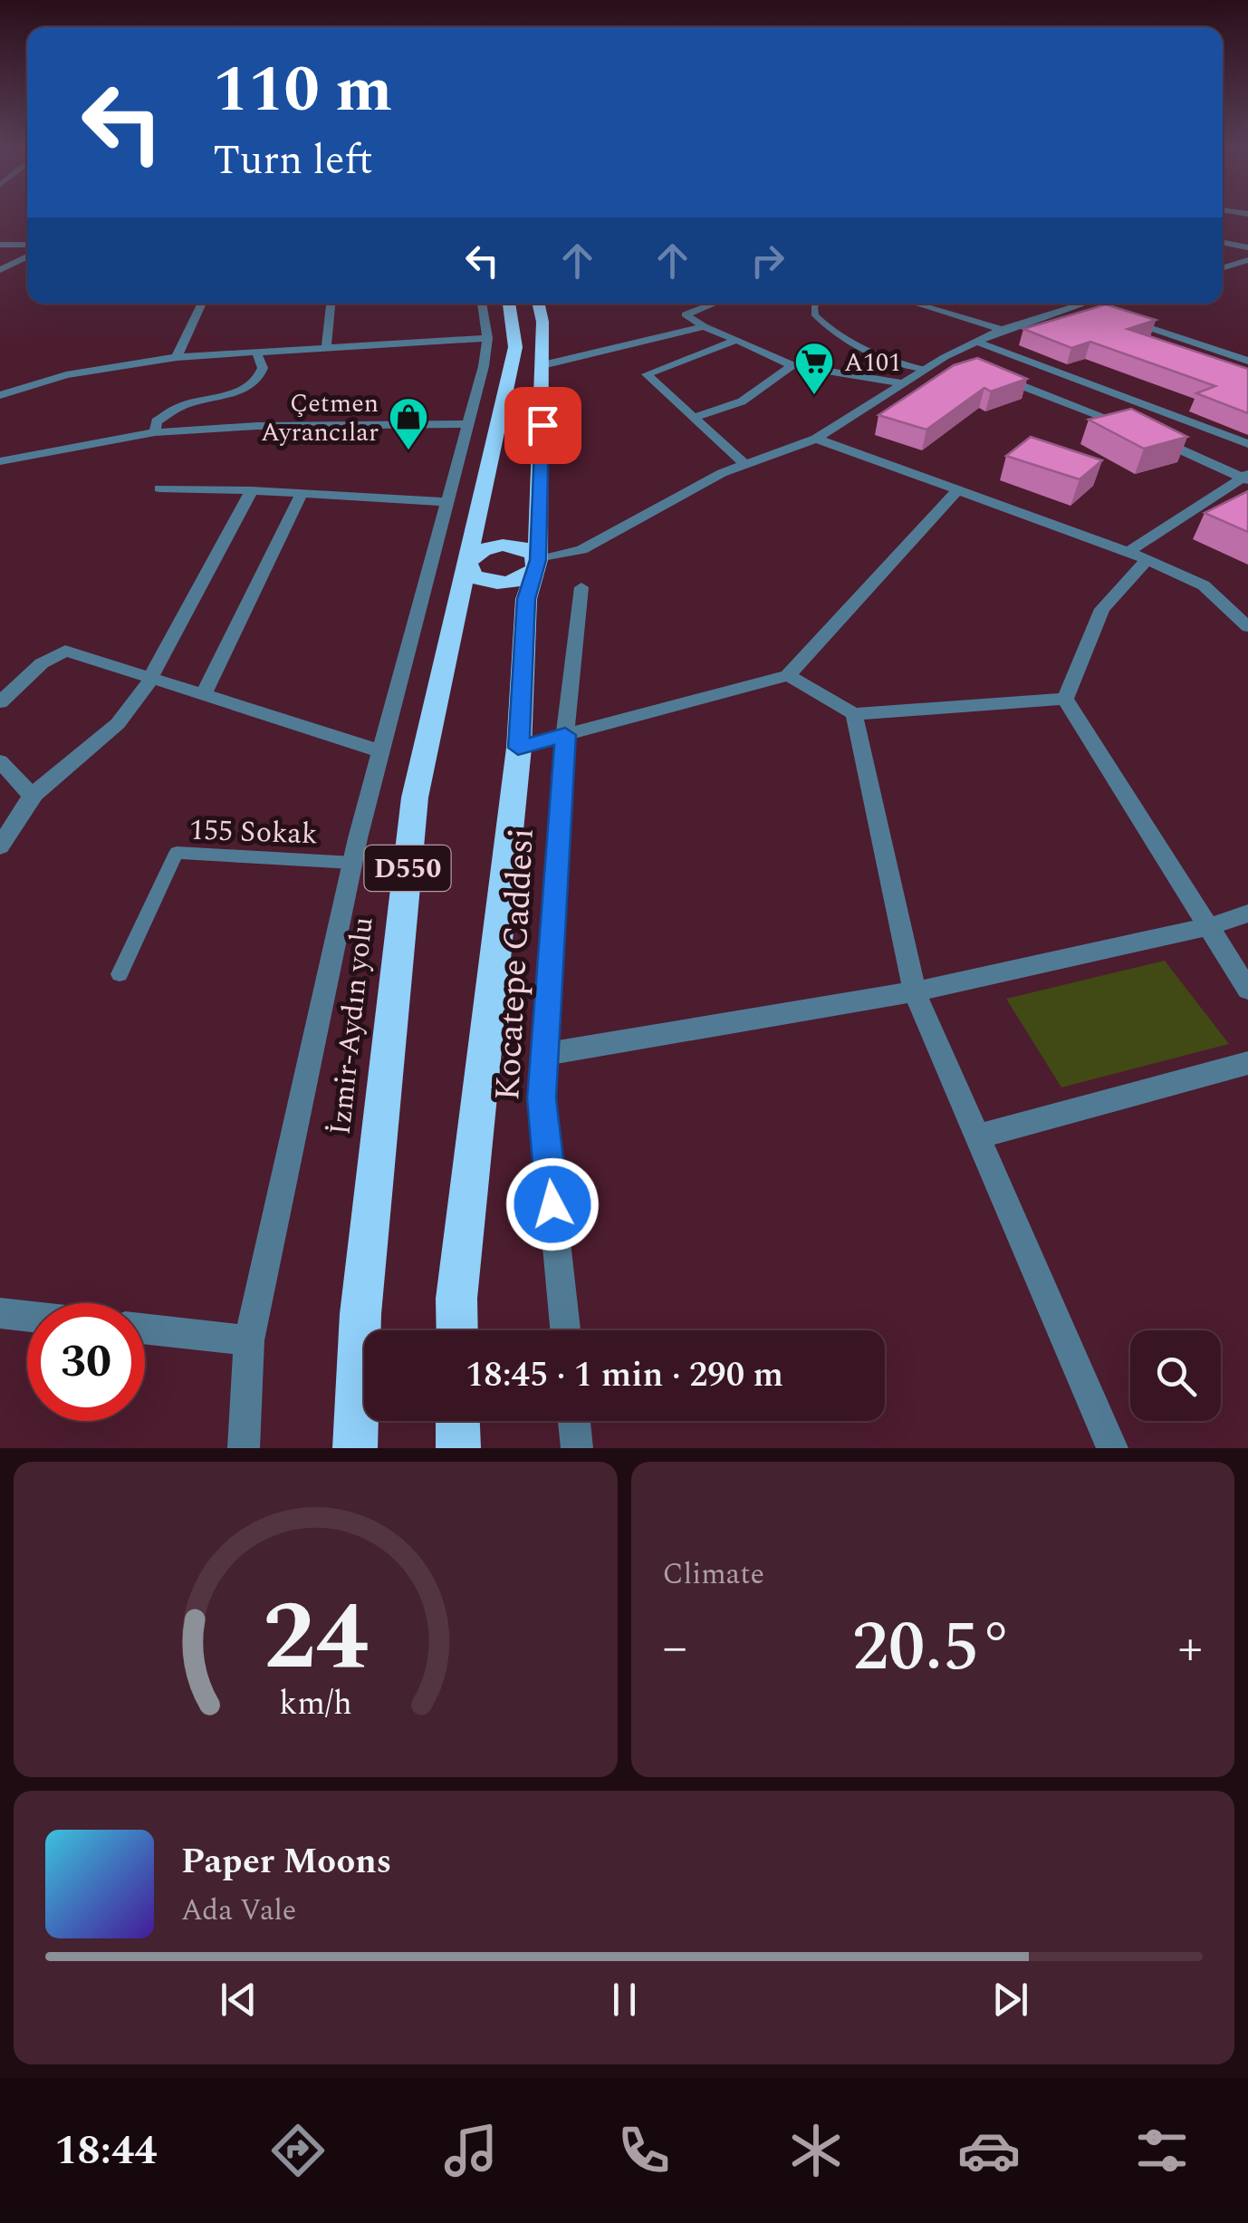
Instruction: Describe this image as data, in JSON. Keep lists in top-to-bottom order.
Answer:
{
  "streets": {
    "highway": ["D550", "İzmir-Aydın yolu"],
    "street": ["Kocatepe Caddesi"],
    "lane": ["155 Sokak"]
  },
  "places": {
    "supermarket": ["A101"],
    "shop": ["Çetmen Ayrancılar"]
  },
  "page": {
    "turn": ["110 m", "Turn left"],
    "limit": "30",
    "trip": "18:45 · 1 min · 290 m",
    "tile": "Climate",
    "heat": ["−", "20.5°", "+"],
    "song": ["Paper Moons", "Ada Vale"],
    "tabs": "18:44",
    "gauge": ["24", "km/h"]
  }
}
